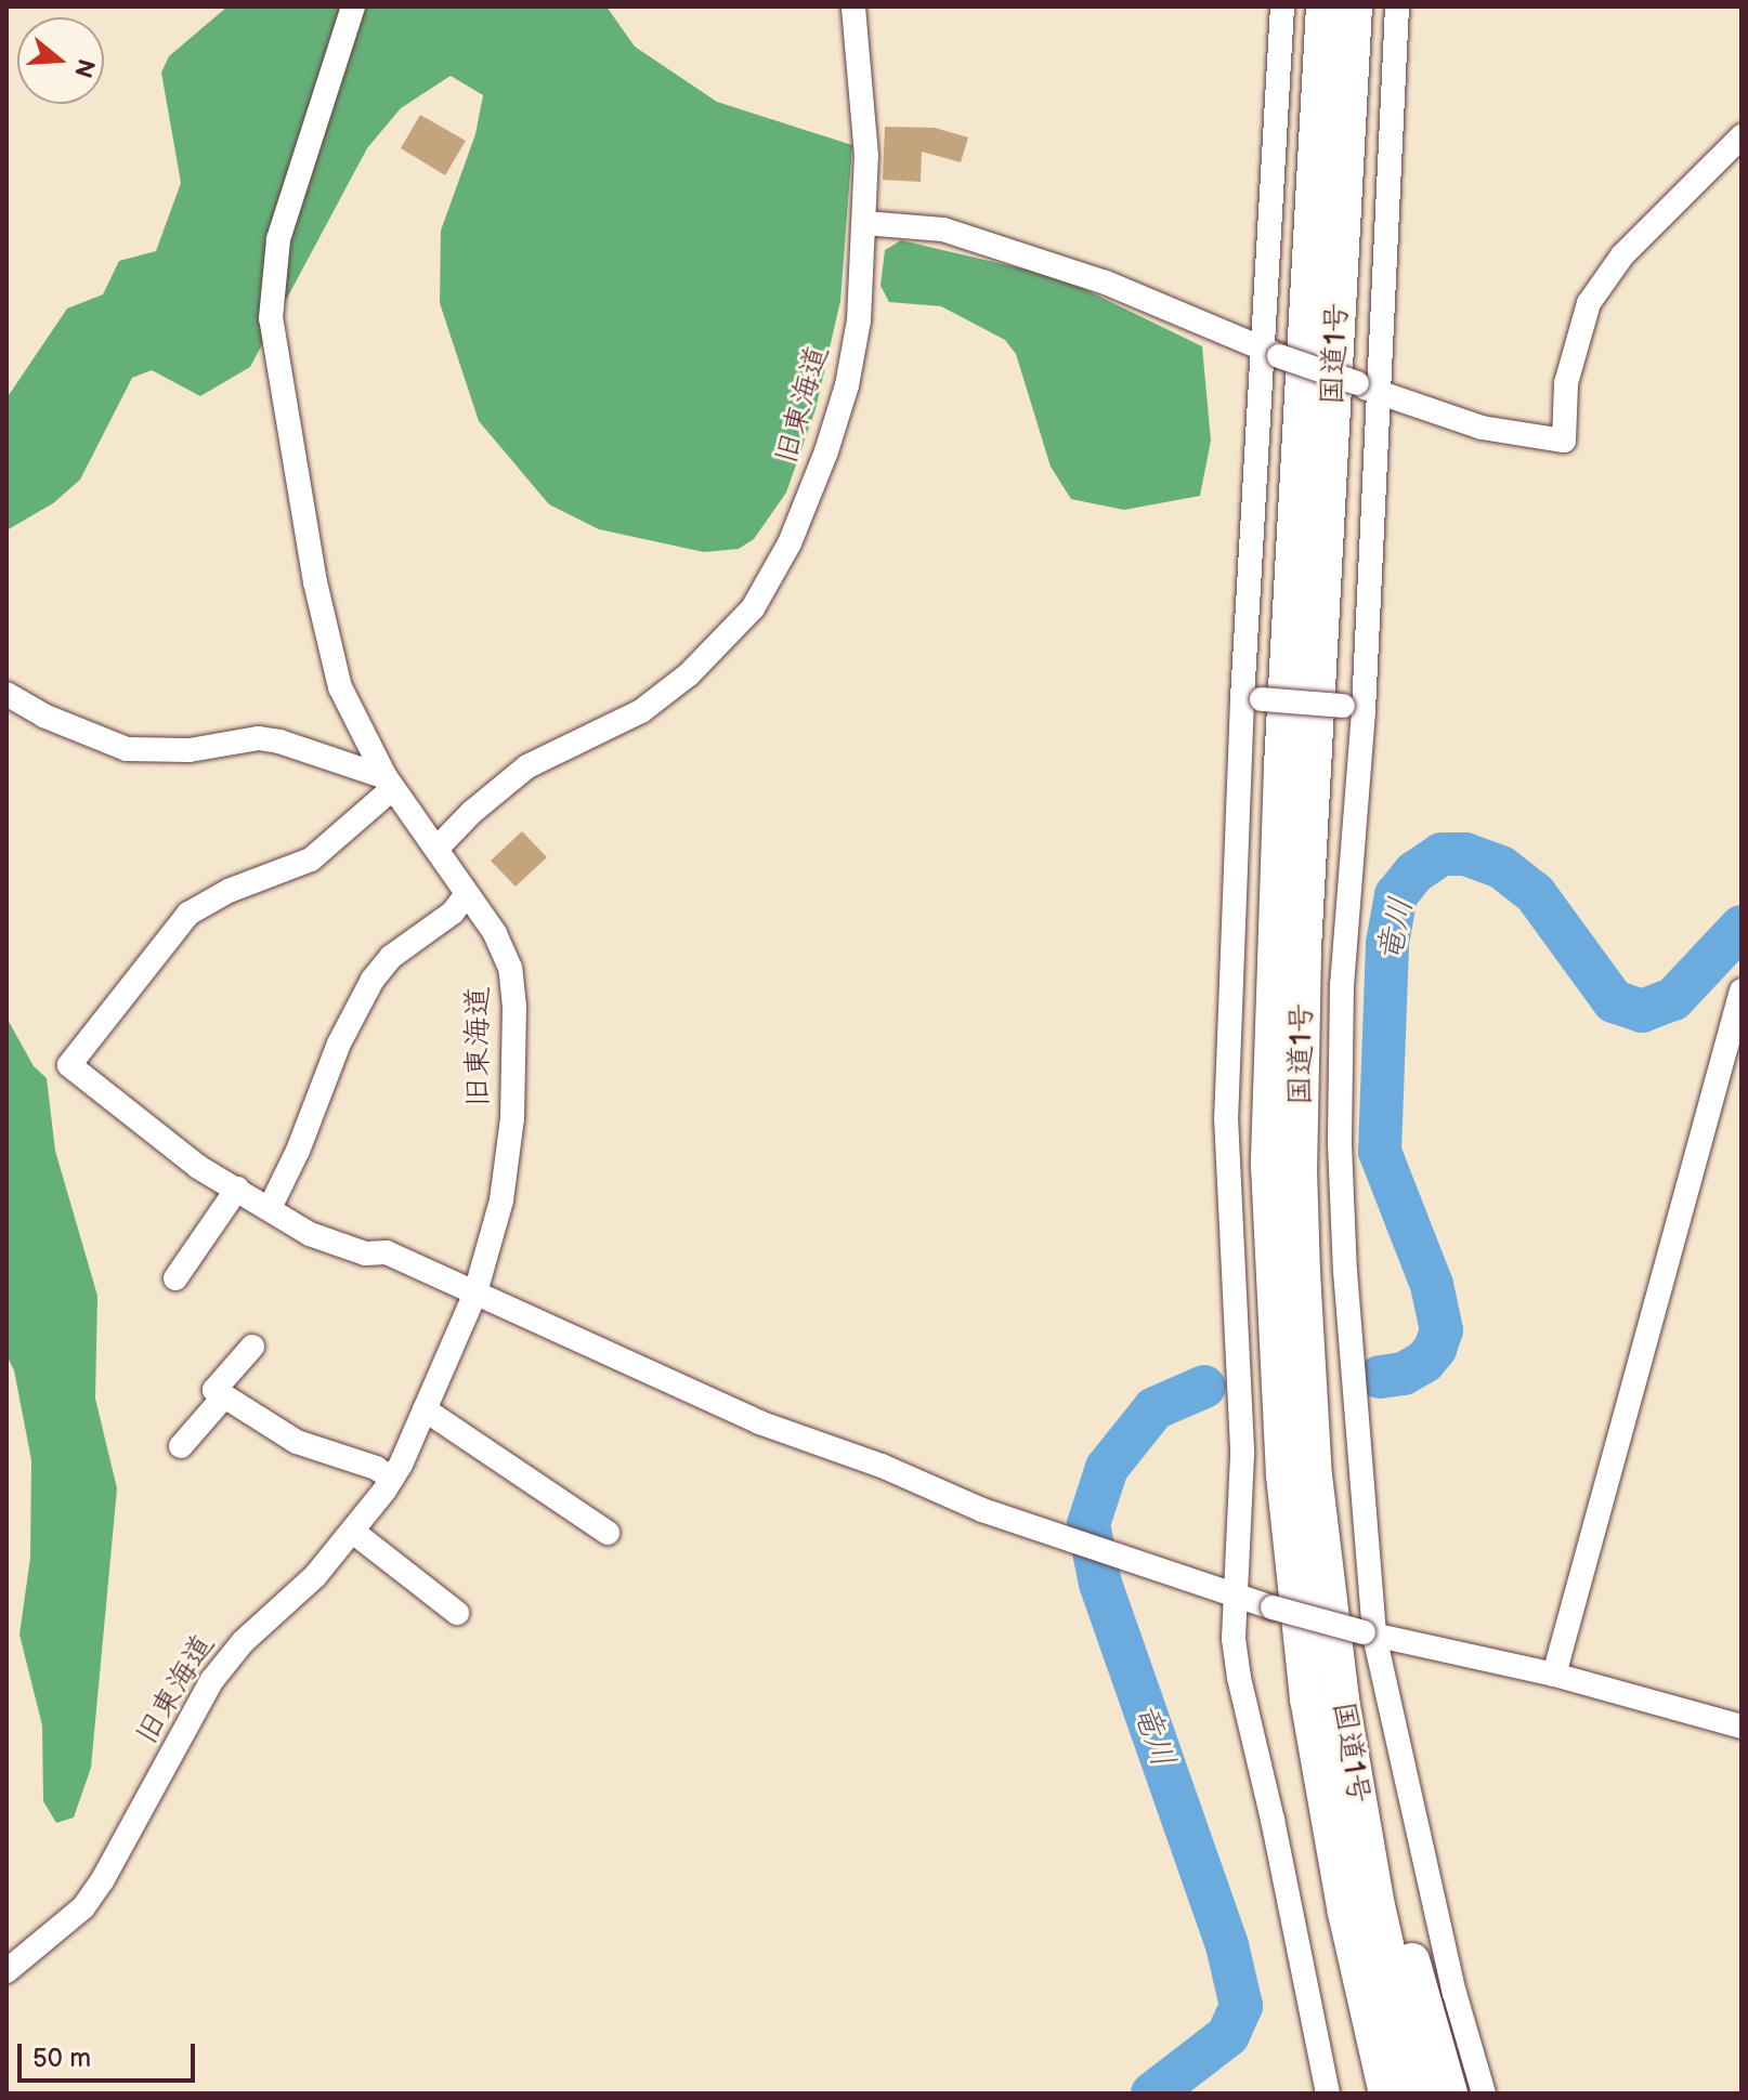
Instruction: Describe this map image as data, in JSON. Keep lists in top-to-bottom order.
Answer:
{
  "streets": {
    "highway": ["国道1号"],
    "street": ["旧東海道"]
  },
  "water": ["竜川"],
  "scale_bar": "50 m",
  "north": "right"
}
